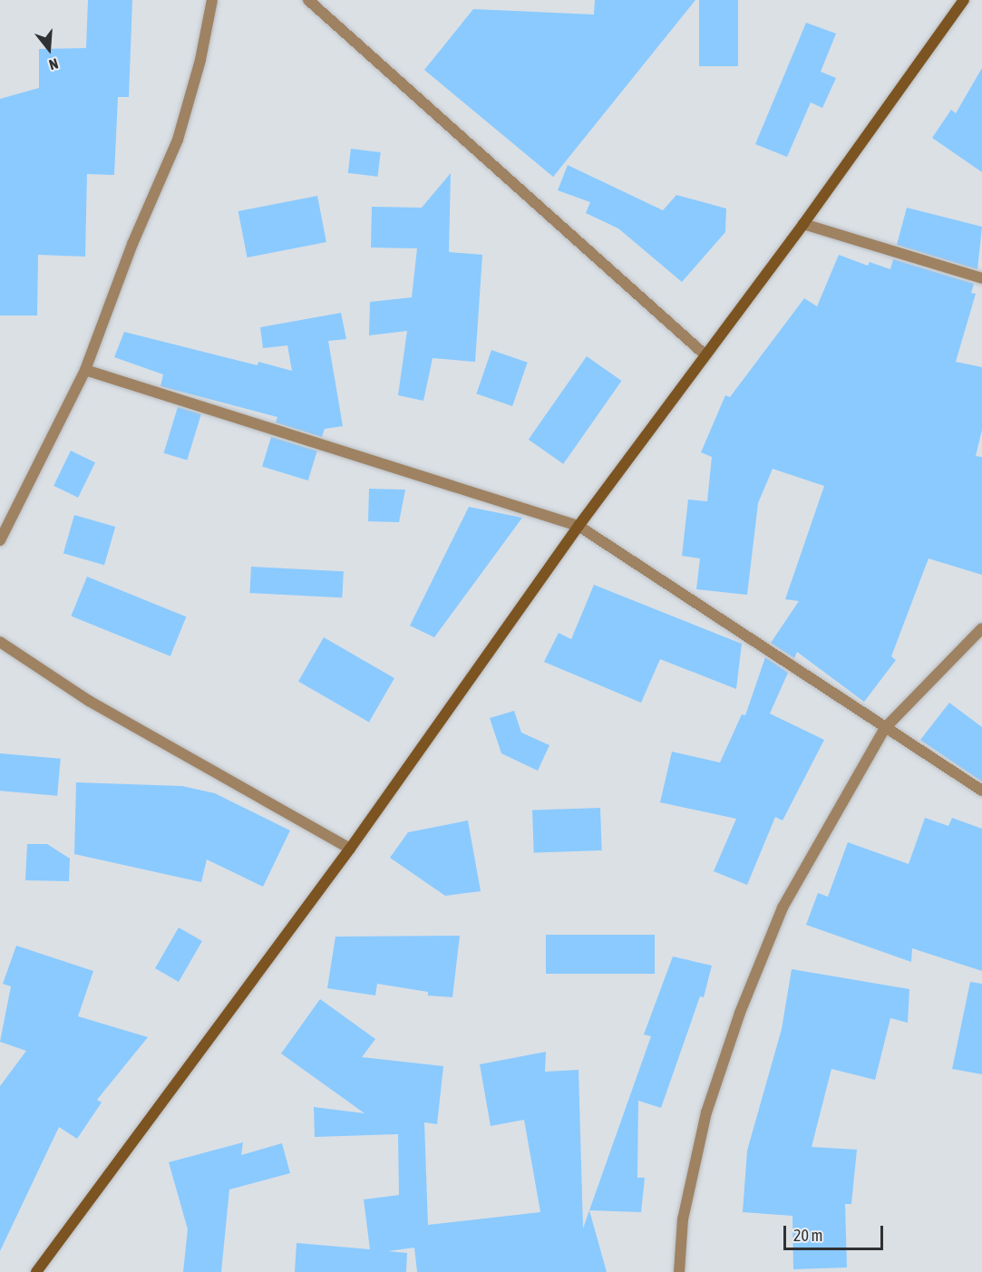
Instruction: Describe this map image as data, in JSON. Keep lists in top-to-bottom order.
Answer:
{
  "scale_bar": "20 m",
  "north": "bottom"
}
